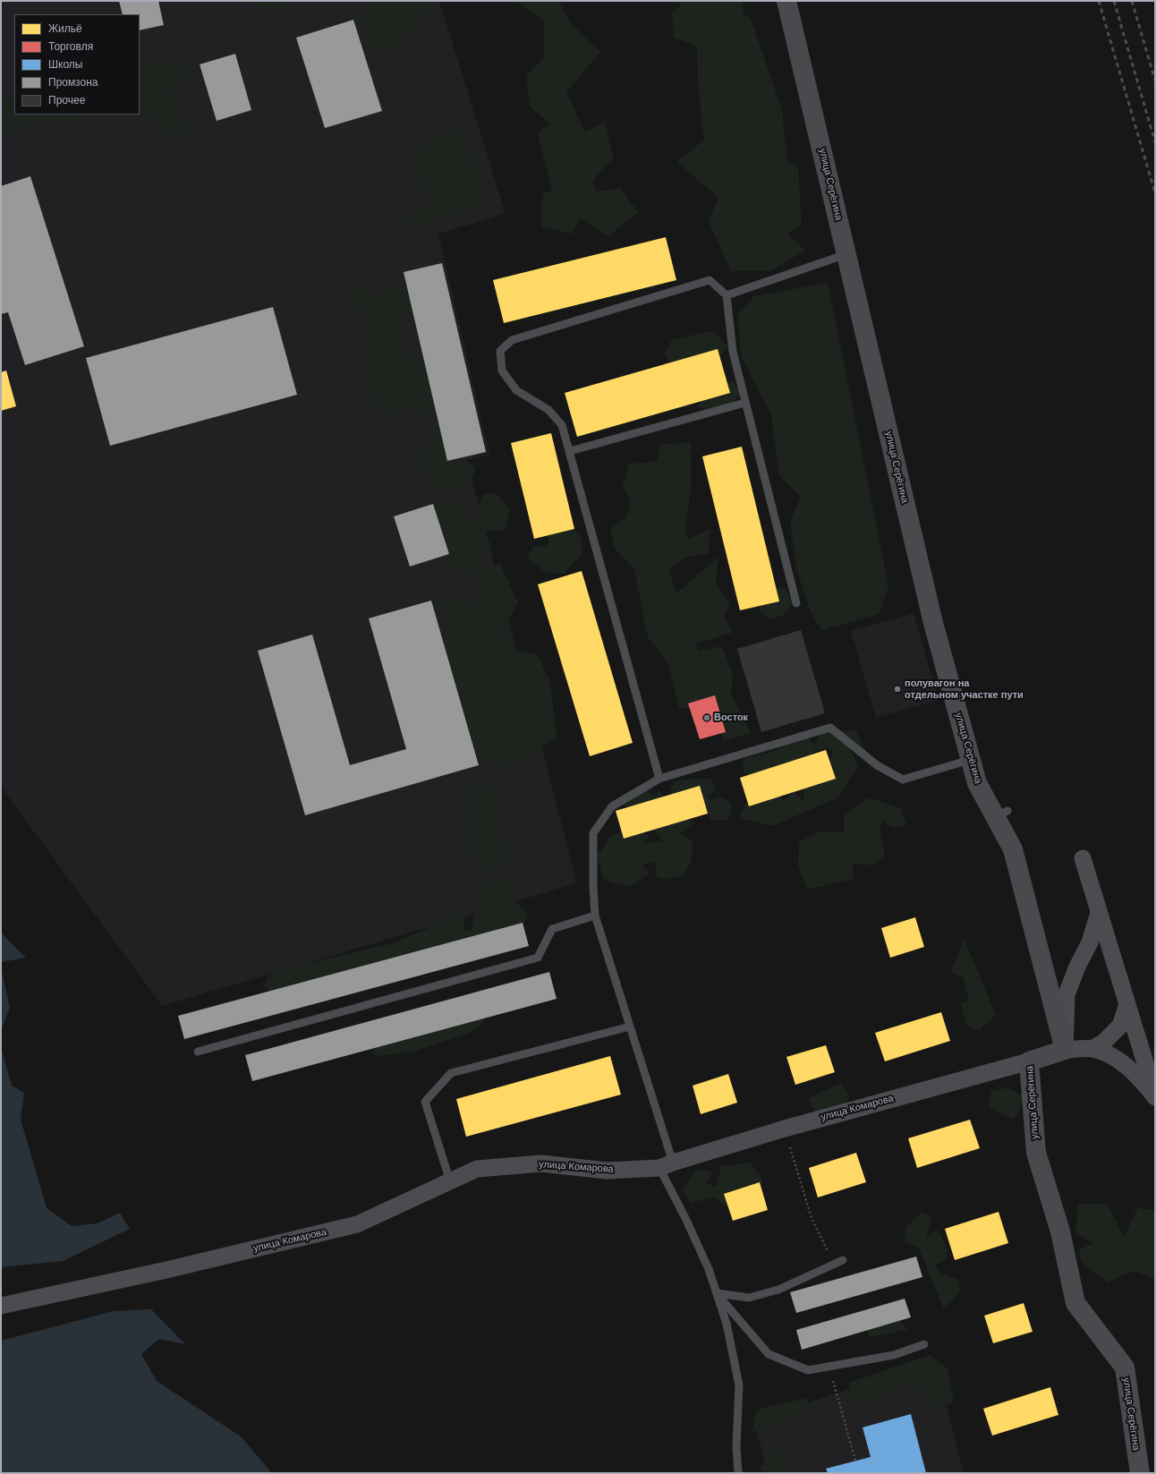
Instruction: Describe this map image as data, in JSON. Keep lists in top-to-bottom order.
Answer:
{
  "streets": {
    "street": ["улица Серёгина", "улица Комарова"]
  },
  "crossings": [
    ["улица Серёгина", "улица Комарова"]
  ],
  "places": ["полувагон на отдельном участке пути", "Восток"],
  "legend": [
    "Жильё",
    "Торговля",
    "Школы",
    "Промзона",
    "Прочее"
  ]
}
